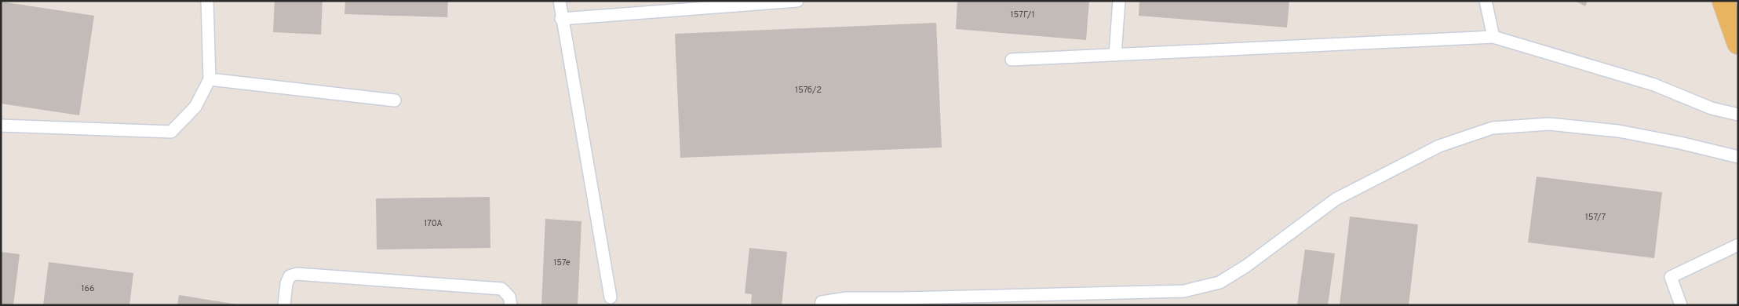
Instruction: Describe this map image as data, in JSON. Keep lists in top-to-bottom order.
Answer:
{
  "house_numbers": [
    "157Г/1",
    "157б/2",
    "157/7",
    "170А",
    "157е",
    "166"
  ]
}
